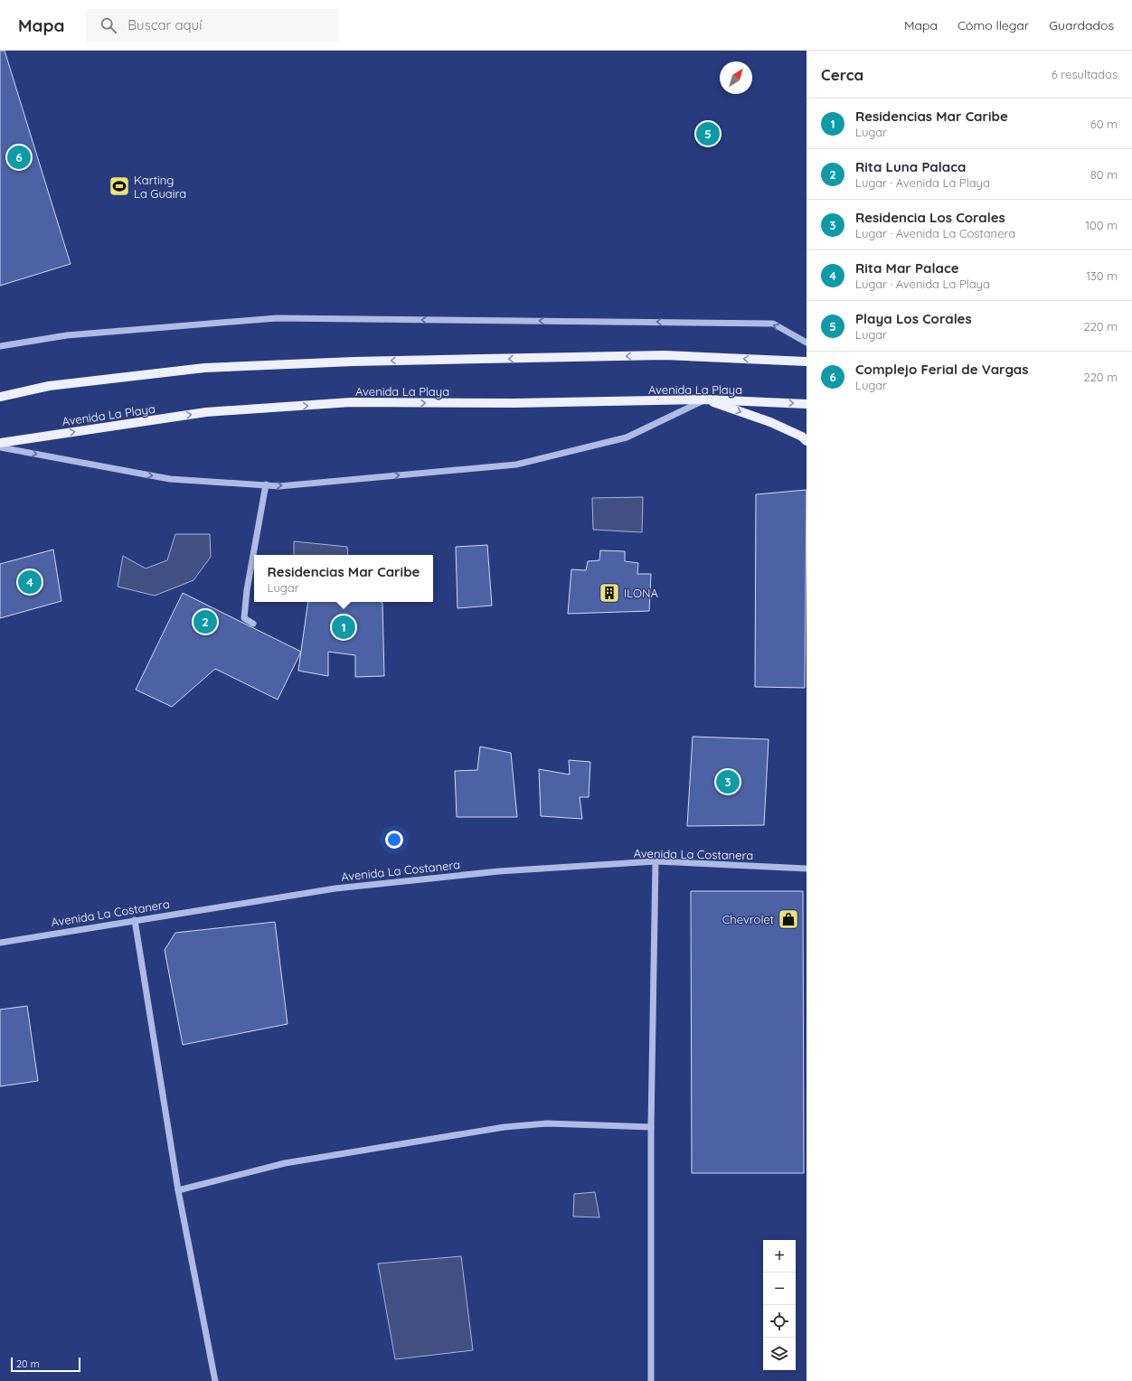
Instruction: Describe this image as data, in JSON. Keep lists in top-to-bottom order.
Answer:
{
  "streets": {
    "main road": ["Avenida La Playa"],
    "street": ["Avenida La Costanera"]
  },
  "places": {
    "sports": ["Karting La Guaira"],
    "building": ["ILONA"],
    "shop": ["Chevrolet"]
  },
  "scale_bar": "20 m",
  "north": "top right",
  "page": {
    "header": "Mapa",
    "search": "Buscar aquí",
    "nav": ["Mapa", "Cómo llegar", "Guardados"],
    "heading": ["Cerca", "6 resultados"],
    "list": [
      {
        "mark": "1",
        "name": "Residencias Mar Caribe",
        "note": "Lugar",
        "value": "60 m"
      },
      {
        "mark": "2",
        "name": "Rita Luna Palaca",
        "note": "Lugar · Avenida La Playa",
        "value": "80 m"
      },
      {
        "mark": "3",
        "name": "Residencia Los Corales",
        "note": "Lugar · Avenida La Costanera",
        "value": "100 m"
      },
      {
        "mark": "4",
        "name": "Rita Mar Palace",
        "note": "Lugar · Avenida La Playa",
        "value": "130 m"
      },
      {
        "mark": "5",
        "name": "Playa Los Corales",
        "note": "Lugar",
        "value": "220 m"
      },
      {
        "mark": "6",
        "name": "Complejo Ferial de Vargas",
        "note": "Lugar",
        "value": "220 m"
      }
    ],
    "pins": [
      "5",
      "6",
      "4",
      "2",
      "1",
      "3"
    ],
    "popup": ["Residencias Mar Caribe", "Lugar"],
    "map_buttons": ["+", "−"],
    "scale": "20 m"
  }
}
